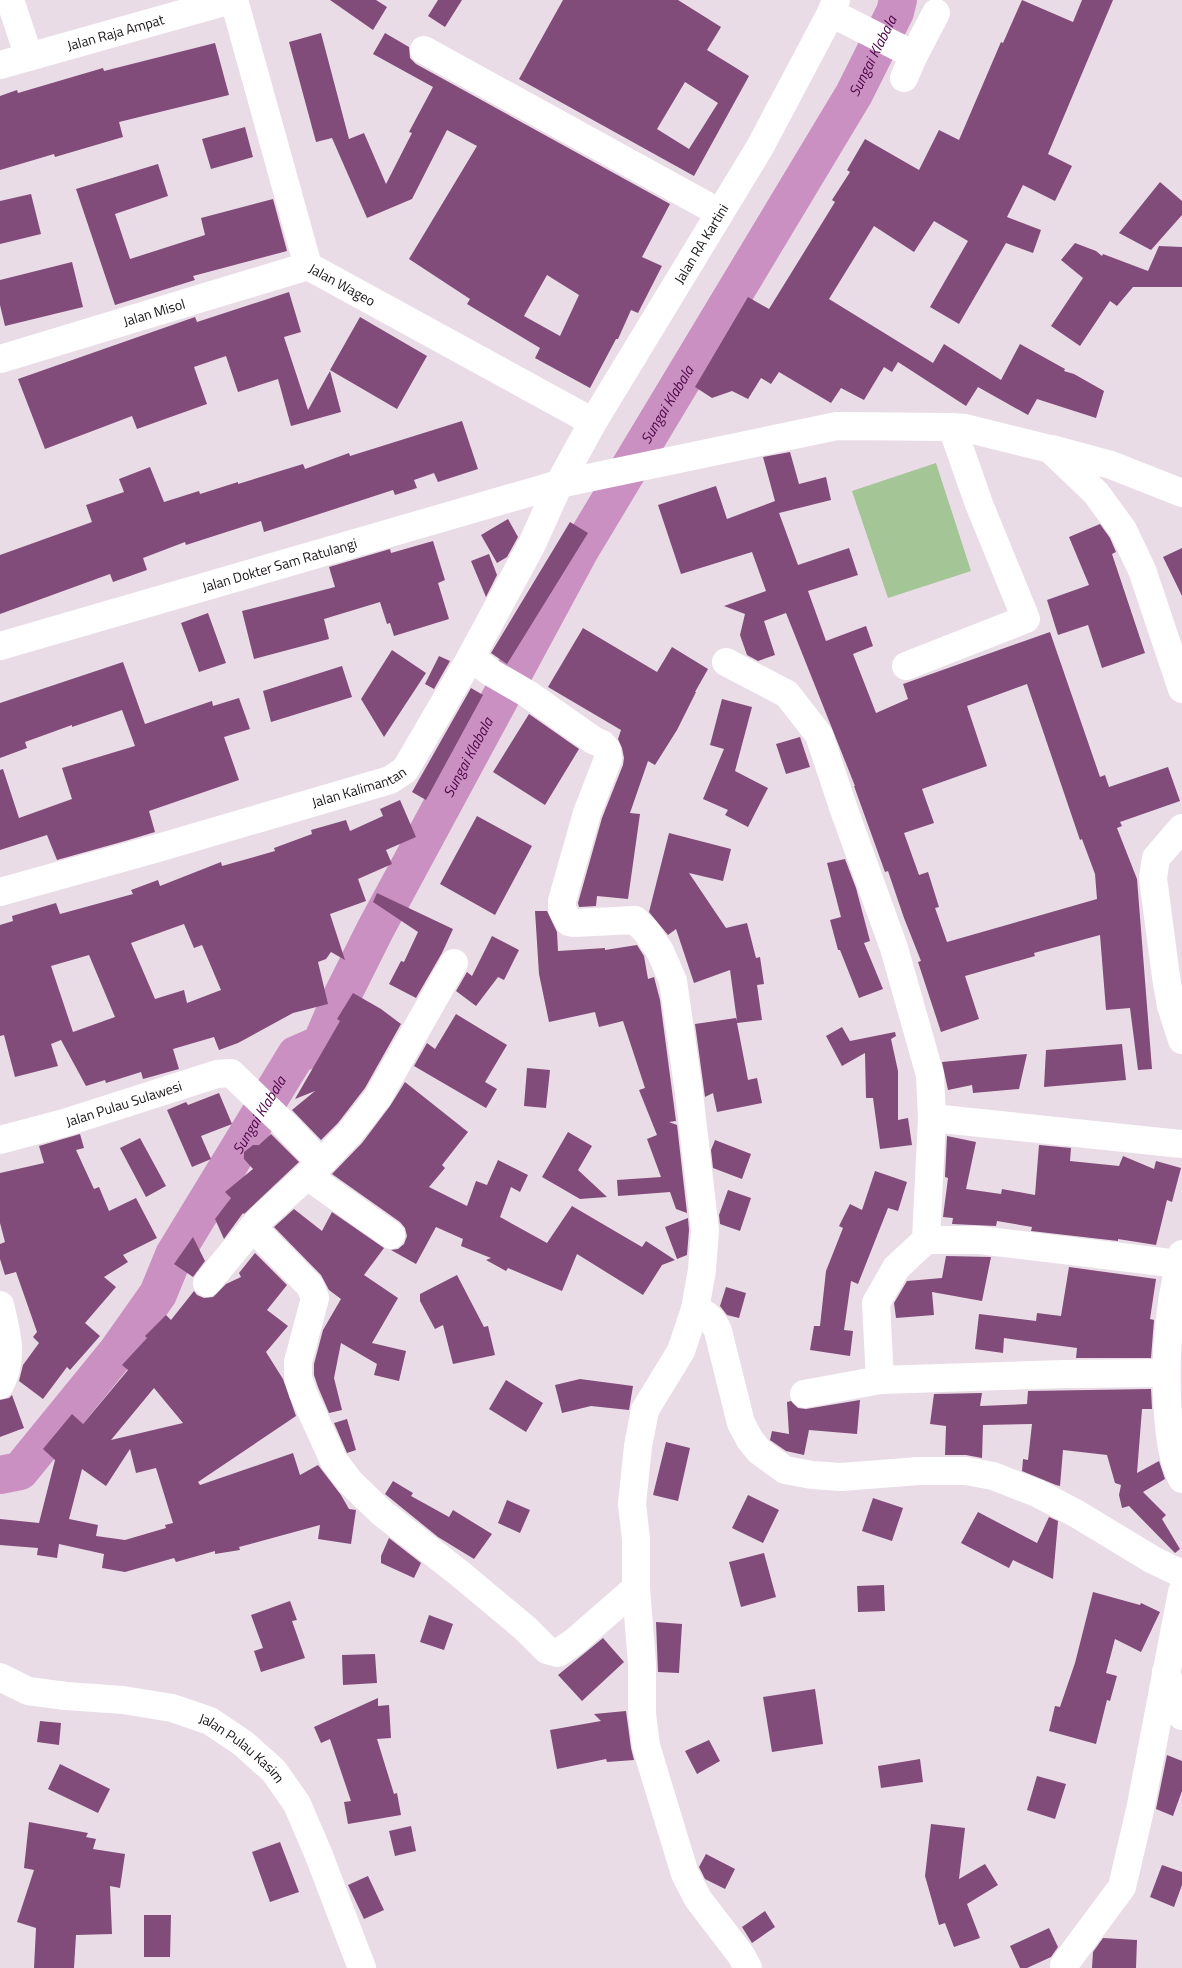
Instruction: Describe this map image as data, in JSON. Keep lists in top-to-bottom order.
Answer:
{
  "streets": {
    "street": [
      "Jalan Raja Ampat",
      "Jalan RA Kartini",
      "Jalan Wageo",
      "Jalan Misol",
      "Jalan Dokter Sam Ratulangi",
      "Jalan Kalimantan",
      "Jalan Pulau Sulawesi",
      "Jalan Pulau Kasim"
    ]
  },
  "crossings": [
    ["Jalan Raja Ampat", "Jalan Wageo"],
    ["Jalan RA Kartini", "Jalan Wageo"],
    ["Jalan RA Kartini", "Jalan Dokter Sam Ratulangi"],
    ["Jalan RA Kartini", "Jalan Kalimantan"],
    ["Jalan Wageo", "Jalan Misol"],
    ["Jalan Dokter Sam Ratulangi", "Jalan Kalimantan"]
  ],
  "water": ["Sungai Klabala"]
}
